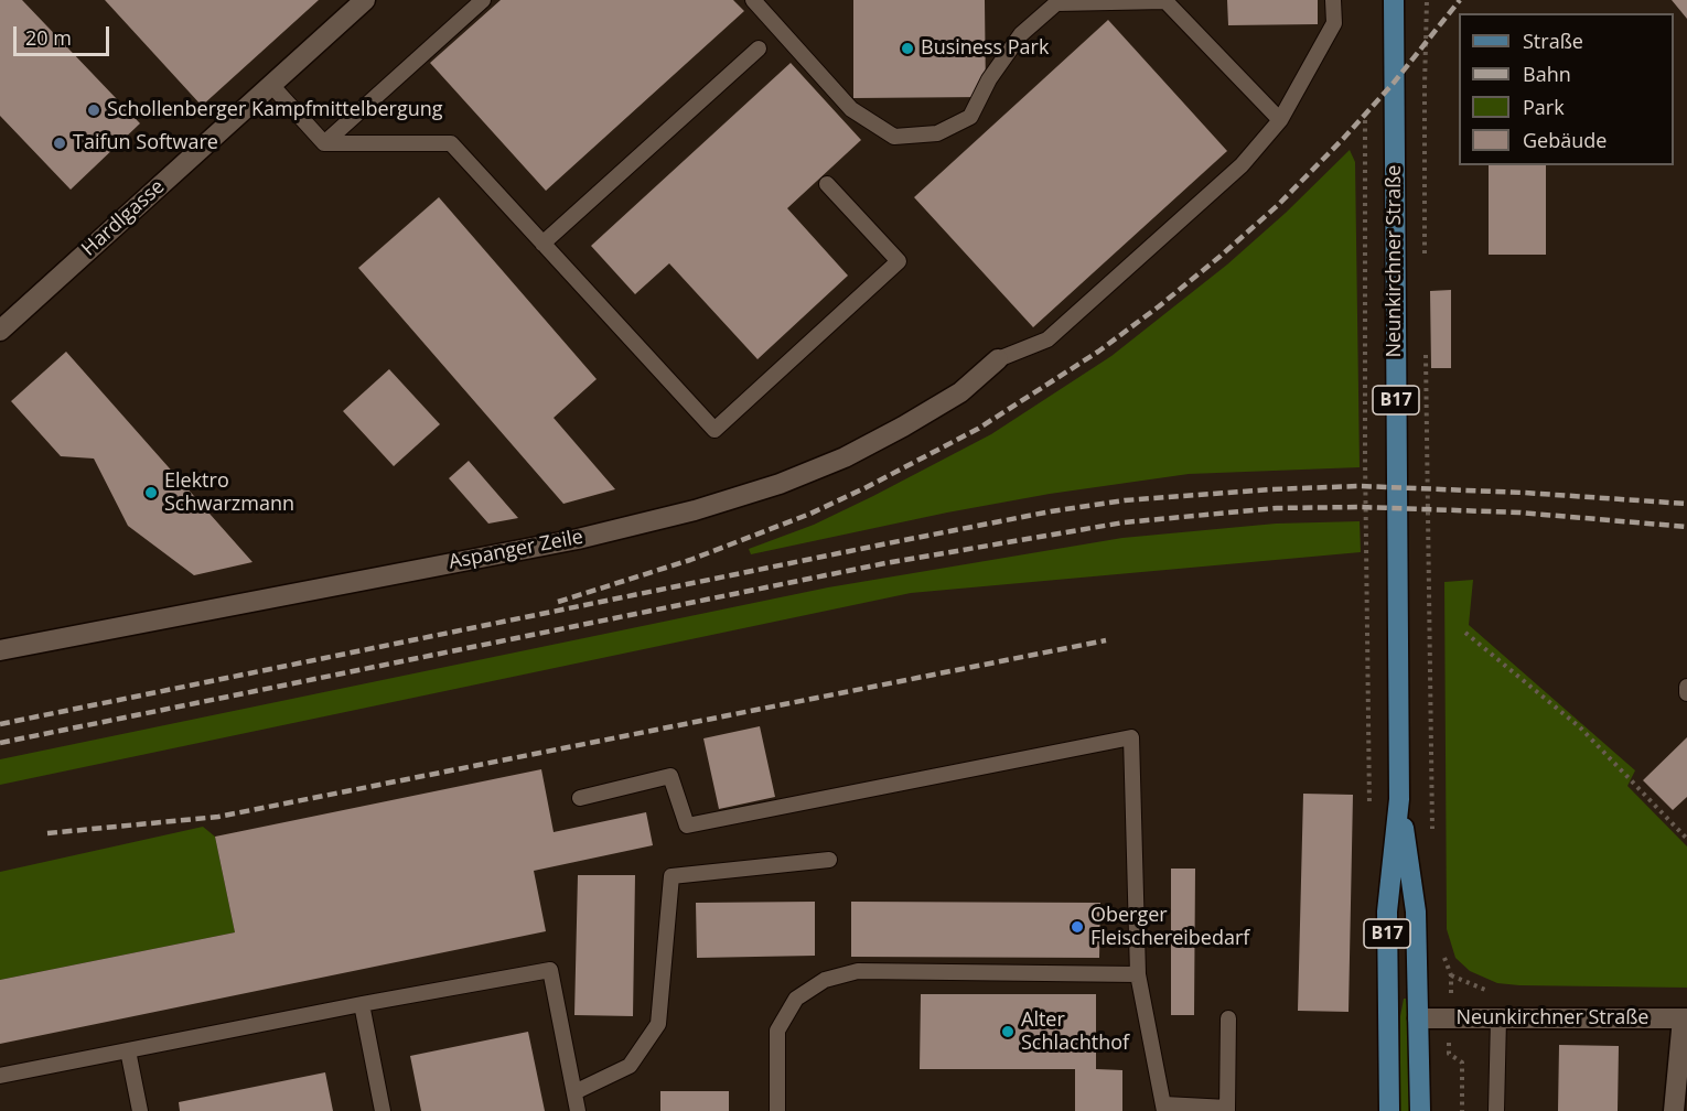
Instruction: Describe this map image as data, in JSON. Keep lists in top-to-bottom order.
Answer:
{
  "streets": {
    "main road": ["Neunkirchner Straße", "B17"],
    "street": ["Hardlgasse", "Aspanger Zeile"]
  },
  "places": [
    "Business Park",
    "Schollenberger Kampfmittelbergung",
    "Taifun Software",
    "Elektro Schwarzmann",
    "Oberger Fleischereibedarf",
    "Alter Schlachthof"
  ],
  "legend": [
    "Straße",
    "Bahn",
    "Park",
    "Gebäude"
  ],
  "scale_bar": "20 m"
}
